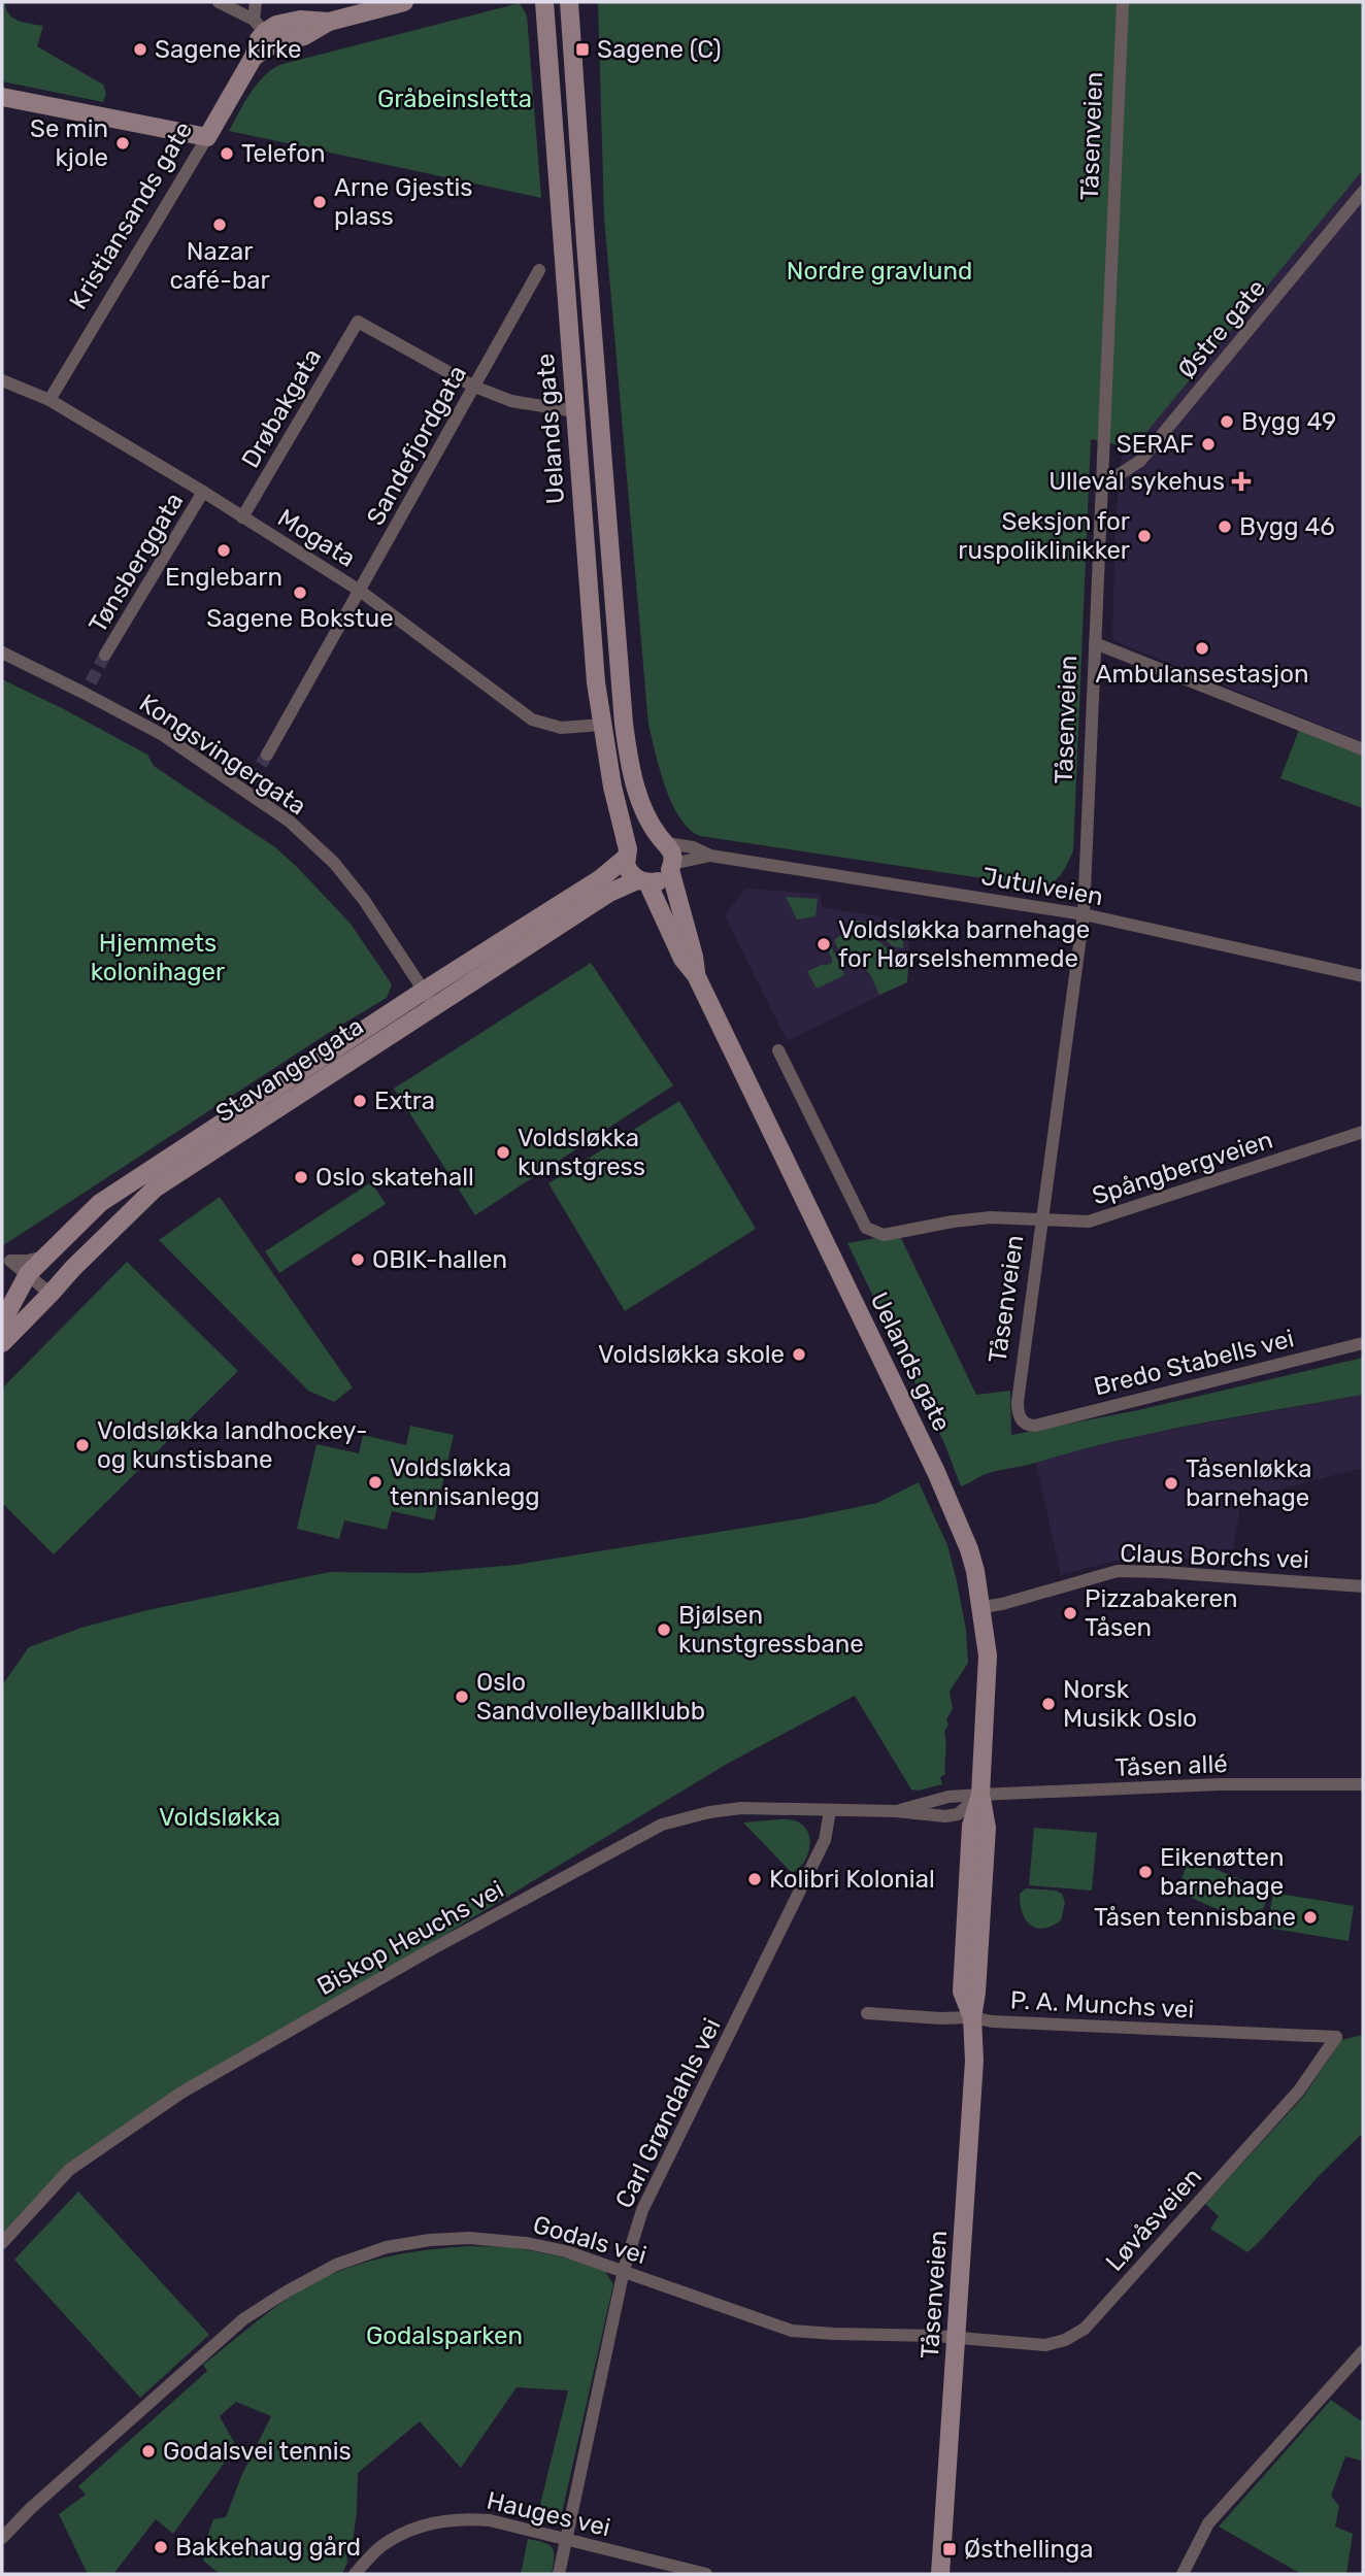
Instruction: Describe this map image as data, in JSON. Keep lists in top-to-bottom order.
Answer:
{
  "streets": {
    "main road": [
      "Tåsenveien",
      "Kristiansands gate",
      "Uelands gate",
      "Stavangergata"
    ],
    "street": [
      "Østre gate",
      "Drøbakgata",
      "Sandefjordgata",
      "Mogata",
      "Tønsberggata",
      "Kongsvingergata",
      "Jutulveien",
      "Spångbergveien",
      "Bredo Stabells vei",
      "Claus Borchs vei",
      "Tåsen allé",
      "Biskop Heuchs vei",
      "P. A. Munchs vei",
      "Carl Grøndahls vei",
      "Løvåsveien",
      "Godals vei",
      "Hauges vei"
    ]
  },
  "crossings": [
    ["Tåsenveien", "Østre gate"],
    ["Tåsenveien", "Uelands gate"],
    ["Tåsenveien", "Jutulveien"],
    ["Tåsenveien", "Spångbergveien"],
    ["Tåsenveien", "Bredo Stabells vei"],
    ["Tåsenveien", "Tåsen allé"],
    ["Tåsenveien", "Biskop Heuchs vei"],
    ["Tåsenveien", "P. A. Munchs vei"],
    ["Tåsenveien", "Løvåsveien"],
    ["Tåsenveien", "Godals vei"],
    ["Kristiansands gate", "Mogata"],
    ["Drøbakgata", "Sandefjordgata"],
    ["Drøbakgata", "Mogata"],
    ["Uelands gate", "Mogata"],
    ["Uelands gate", "Jutulveien"],
    ["Uelands gate", "Stavangergata"],
    ["Uelands gate", "Claus Borchs vei"],
    ["Uelands gate", "Tåsen allé"],
    ["Uelands gate", "Biskop Heuchs vei"],
    ["Sandefjordgata", "Mogata"],
    ["Mogata", "Tønsberggata"],
    ["Kongsvingergata", "Stavangergata"],
    ["Jutulveien", "Stavangergata"],
    ["Tåsen allé", "Biskop Heuchs vei"],
    ["Biskop Heuchs vei", "Carl Grøndahls vei"],
    ["P. A. Munchs vei", "Løvåsveien"],
    ["Carl Grøndahls vei", "Godals vei"],
    ["Carl Grøndahls vei", "Hauges vei"],
    ["Løvåsveien", "Godals vei"]
  ],
  "parks": [
    "Gråbeinsletta",
    "Nordre gravlund",
    "Hjemmets kolonihager",
    "Voldsløkka",
    "Godalsparken"
  ],
  "places": {
    "other": [
      "Sagene kirke",
      "Se min kjole",
      "Telefon",
      "Arne Gjestis plass",
      "Nazar café-bar",
      "Bygg 49",
      "SERAF",
      "Bygg 46",
      "Seksjon for ruspoliklinikker",
      "Englebarn",
      "Sagene Bokstue",
      "Ambulansestasjon",
      "Voldsløkka barnehage for Hørselshemmede",
      "Extra",
      "Voldsløkka kunstgress",
      "Oslo skatehall",
      "OBIK-hallen",
      "Voldsløkka skole",
      "Voldsløkka landhockey- og kunstisbane",
      "Voldsløkka tennisanlegg",
      "Tåsenløkka barnehage",
      "Pizzabakeren Tåsen",
      "Bjølsen kunstgressbane",
      "Oslo Sandvolleyballklubb",
      "Norsk Musikk Oslo",
      "Eikenøtten barnehage",
      "Kolibri Kolonial",
      "Tåsen tennisbane",
      "Godalsvei tennis",
      "Bakkehaug gård"
    ],
    "transit": ["Sagene (C)", "Østhellinga"],
    "health": ["Ullevål sykehus"]
  }
}
